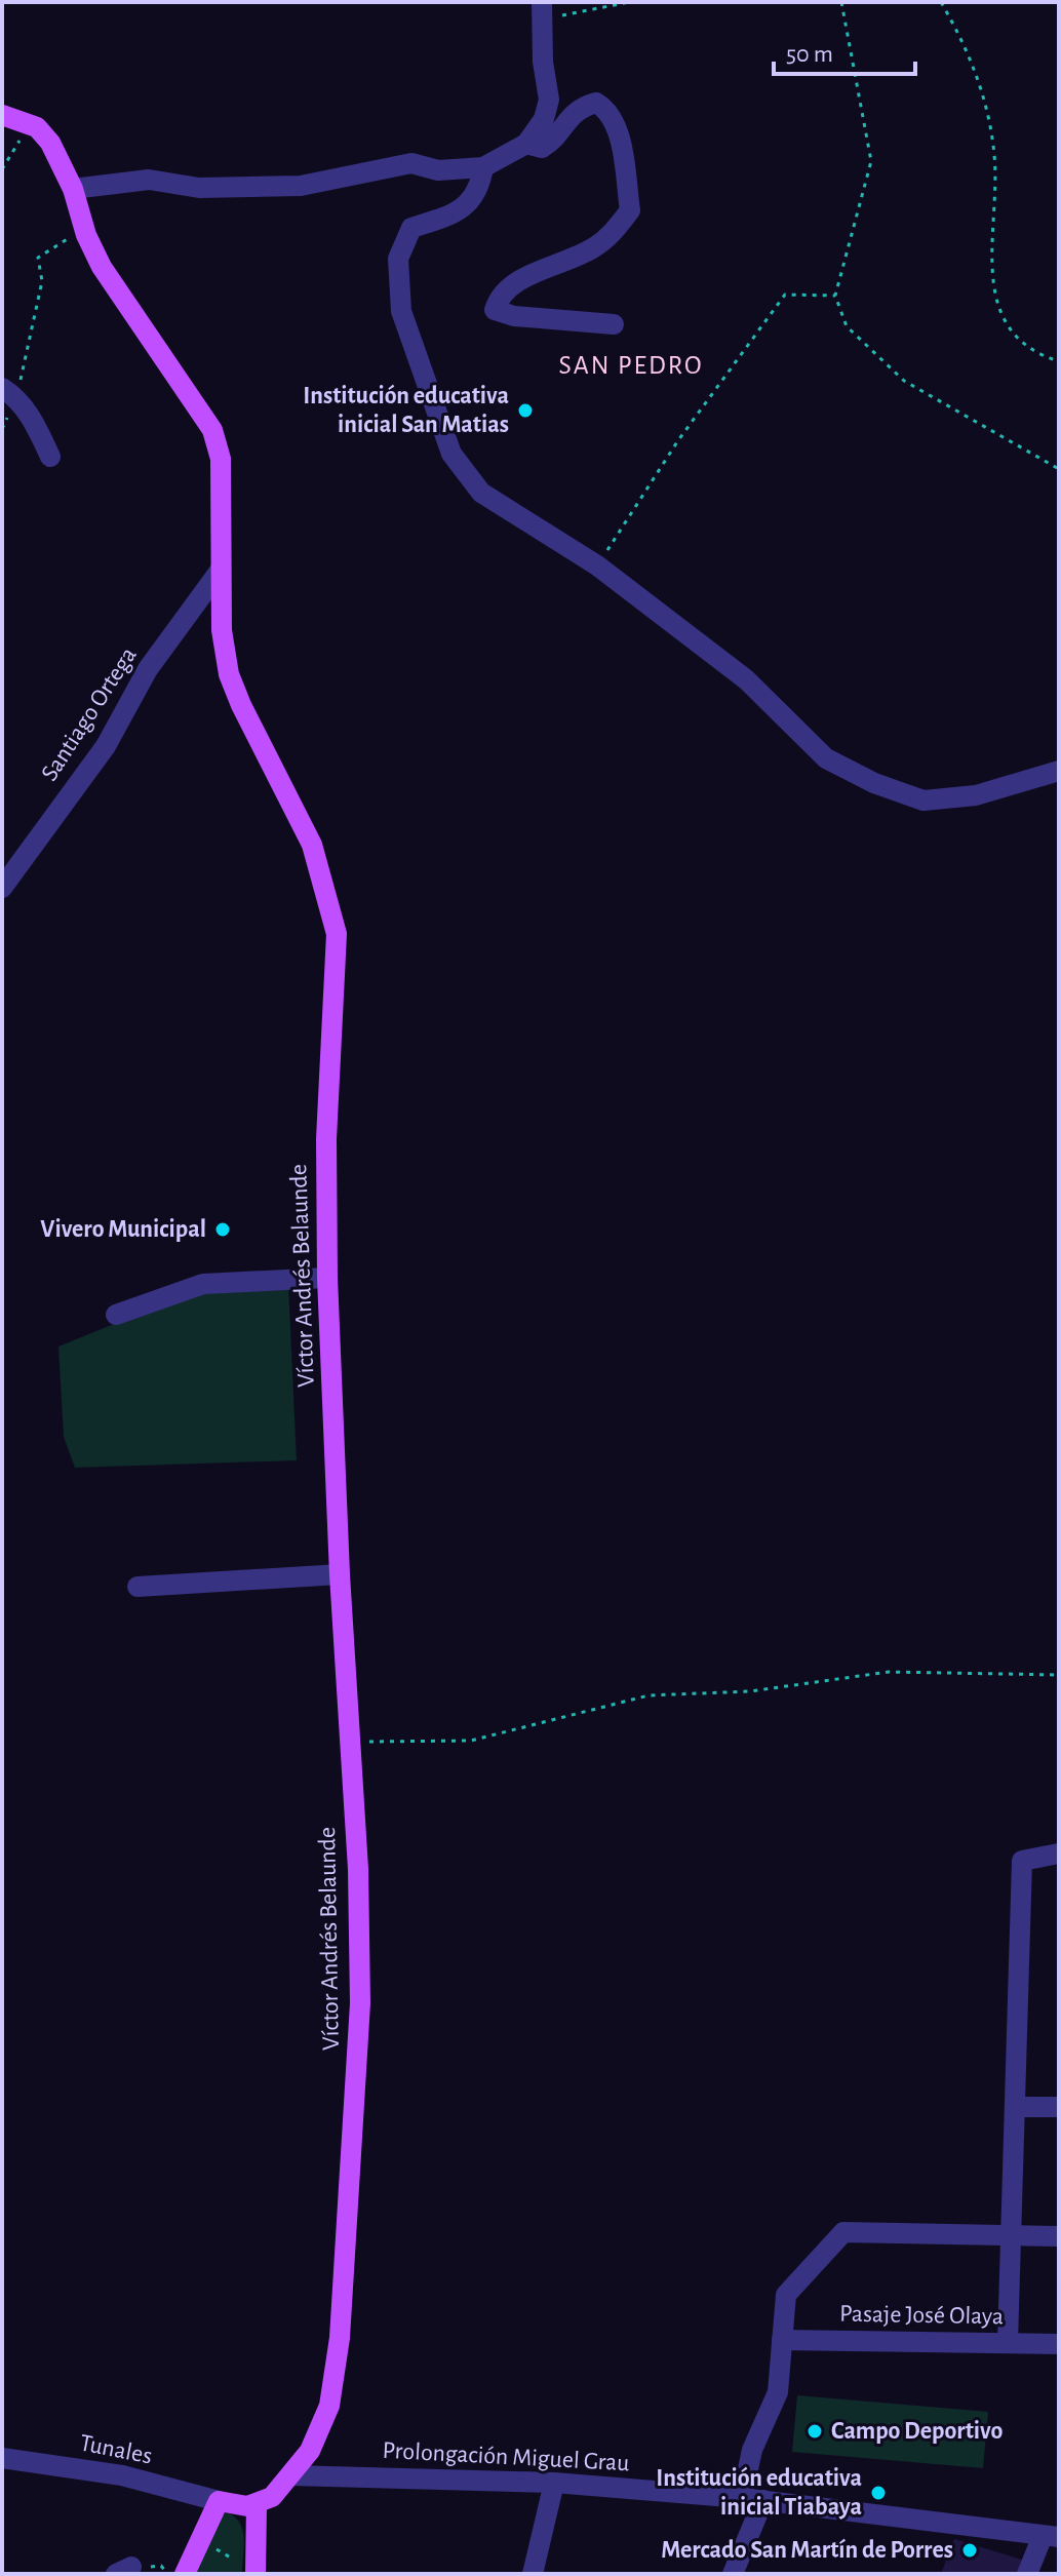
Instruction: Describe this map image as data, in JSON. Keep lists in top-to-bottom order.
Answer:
{
  "streets": {
    "main road": ["Víctor Andrés Belaunde"],
    "street": [
      "Santiago Ortega",
      "Pasaje José Olaya",
      "Tunales",
      "Prolongación Miguel Grau"
    ]
  },
  "crossings": [
    ["Santiago Ortega", "Víctor Andrés Belaunde"],
    ["Víctor Andrés Belaunde", "Prolongación Miguel Grau"]
  ],
  "districts": ["SAN PEDRO"],
  "places": [
    "Institución educativa inicial San Matias",
    "Vivero Municipal",
    "Campo Deportivo",
    "Institución educativa inicial Tiabaya",
    "Mercado San Martín de Porres"
  ],
  "scale_bar": "50 m"
}
